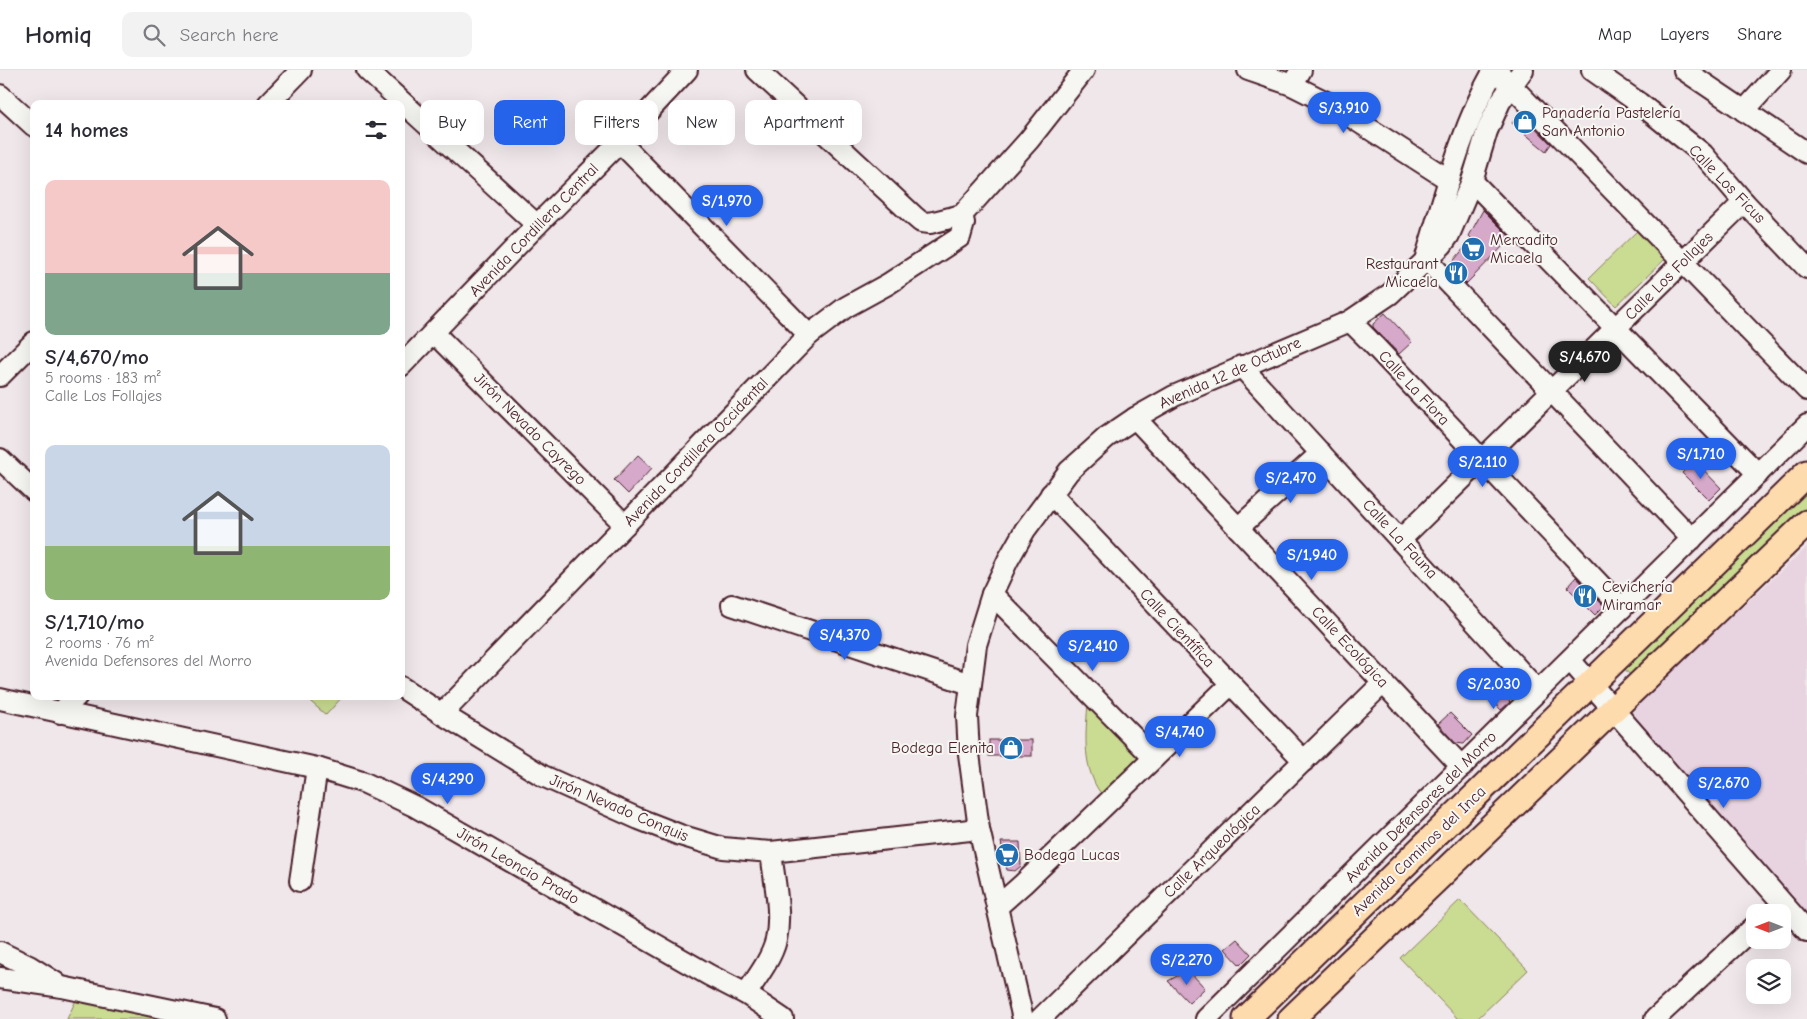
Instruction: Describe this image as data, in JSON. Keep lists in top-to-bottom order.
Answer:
{
  "streets": {
    "main road": ["Avenida Caminos del Inca"],
    "street": [
      "Calle Los Ficus",
      "Avenida Cordillera Central",
      "Calle Los Follajes",
      "Avenida 12 de Octubre",
      "Calle La Flora",
      "Jirón Nevado Cayrego",
      "Avenida Cordillera Occidental",
      "Calle La Fauna",
      "Calle Científica",
      "Calle Ecológica",
      "Avenida Defensores del Morro",
      "Jirón Nevado Conquis",
      "Calle Arqueológica",
      "Jirón Leoncio Prado"
    ]
  },
  "crossings": [
    ["Calle Los Ficus", "Calle Los Follajes"],
    ["Avenida Cordillera Central", "Jirón Nevado Cayrego"],
    ["Calle Los Follajes", "Calle La Flora"],
    ["Calle Los Follajes", "Calle La Fauna"],
    ["Avenida 12 de Octubre", "Calle La Flora"],
    ["Avenida 12 de Octubre", "Calle La Fauna"],
    ["Avenida 12 de Octubre", "Calle Científica"],
    ["Avenida 12 de Octubre", "Calle Ecológica"],
    ["Avenida 12 de Octubre", "Jirón Nevado Conquis"],
    ["Calle La Flora", "Avenida Defensores del Morro"],
    ["Jirón Nevado Cayrego", "Avenida Cordillera Occidental"],
    ["Avenida Cordillera Occidental", "Jirón Nevado Conquis"],
    ["Calle La Fauna", "Avenida Defensores del Morro"],
    ["Calle Científica", "Calle Arqueológica"],
    ["Calle Ecológica", "Avenida Defensores del Morro"],
    ["Calle Ecológica", "Calle Arqueológica"]
  ],
  "places": {
    "shop": ["Panadería Pastelería San Antonio", "Bodega Elenita"],
    "supermarket": ["Mercadito Micaela", "Bodega Lucas"],
    "restaurant": ["Restaurant Micaela", "Cevichería Miramar"]
  },
  "north": "left",
  "page": {
    "header": "Homiq",
    "search": "Search here",
    "nav": ["Map", "Layers", "Share"],
    "price": [
      "S/3,910",
      "S/1,970",
      "S/4,670",
      "S/1,710",
      "S/2,110",
      "S/2,470",
      "S/1,940",
      "S/4,370",
      "S/2,410",
      "S/2,030",
      "S/4,740",
      "S/4,290",
      "S/2,670",
      "S/2,270"
    ],
    "chip": [
      "Buy",
      "Rent",
      "Filters",
      "New",
      "Apartment"
    ],
    "heading": "14 homes",
    "list": [
      {
        "name": "S/4,670/mo",
        "note": "5 rooms · 183 m² · Calle Los Follajes"
      },
      {
        "name": "S/1,710/mo",
        "note": "2 rooms · 76 m² · Avenida Defensores del Morro"
      }
    ]
  }
}
